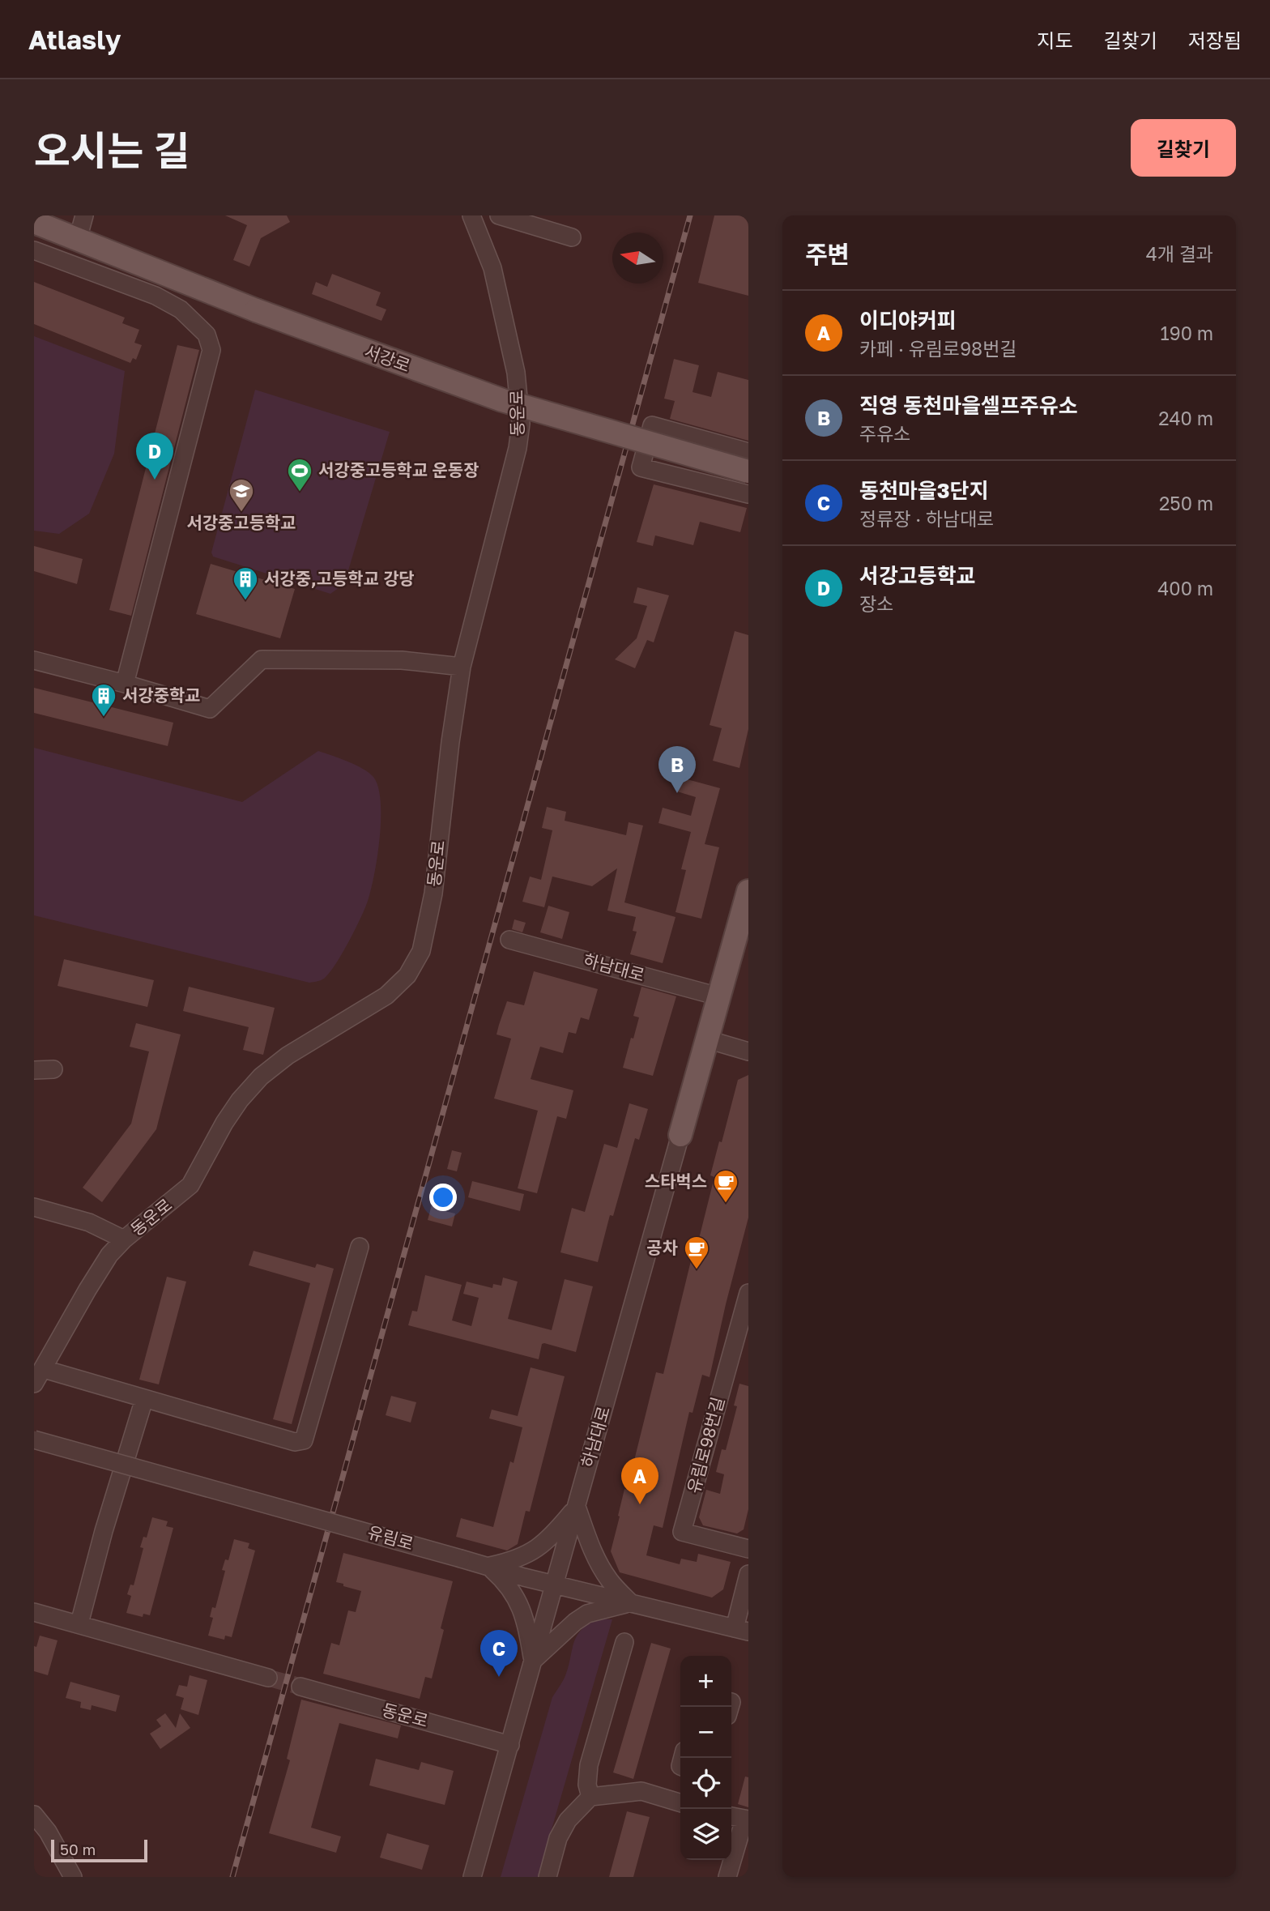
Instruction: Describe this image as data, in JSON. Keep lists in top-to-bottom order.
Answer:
{
  "streets": {
    "main road": ["서강로", "하남대로"],
    "street": ["동운로", "유림로98번길", "유림로"]
  },
  "crossings": [
    ["동운로", "하남대로"],
    ["하남대로", "유림로"]
  ],
  "places": {
    "sports": ["서강중고등학교 운동장"],
    "school or university": ["서강중고등학교"],
    "building": ["서강중,고등학교 강당", "서강중학교"],
    "cafe": ["스타벅스", "공차"]
  },
  "scale_bar": "50 m",
  "north": "left",
  "page": {
    "header": "Atlasly",
    "nav": ["지도", "길찾기", "저장됨"],
    "title": "오시는 길",
    "buttons": "길찾기",
    "heading": ["주변", "4개 결과"],
    "list": [
      {
        "mark": "A",
        "name": "이디야커피",
        "note": "카페 · 유림로98번길",
        "value": "190 m"
      },
      {
        "mark": "B",
        "name": "직영 동천마을셀프주유소",
        "note": "주유소",
        "value": "240 m"
      },
      {
        "mark": "C",
        "name": "동천마을3단지",
        "note": "정류장 · 하남대로",
        "value": "250 m"
      },
      {
        "mark": "D",
        "name": "서강고등학교",
        "note": "장소",
        "value": "400 m"
      }
    ],
    "pins": [
      "D",
      "B",
      "A",
      "C"
    ],
    "map_buttons": ["+", "−"],
    "scale": "50 m"
  }
}
